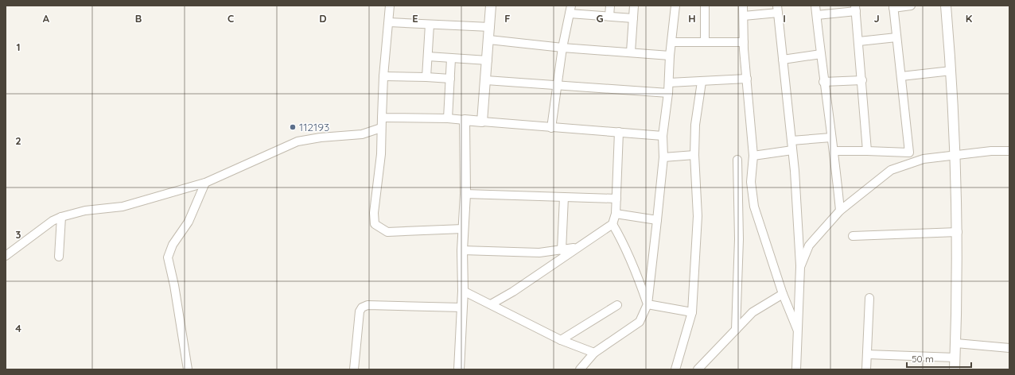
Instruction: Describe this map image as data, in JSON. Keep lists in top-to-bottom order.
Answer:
{
  "places": ["112193"],
  "scale_bar": "50 m",
  "grid": {
    "columns": [
      "A",
      "B",
      "C",
      "D",
      "E",
      "F",
      "G",
      "H",
      "I",
      "J",
      "K"
    ],
    "rows": [
      "1",
      "2",
      "3",
      "4"
    ]
  }
}
